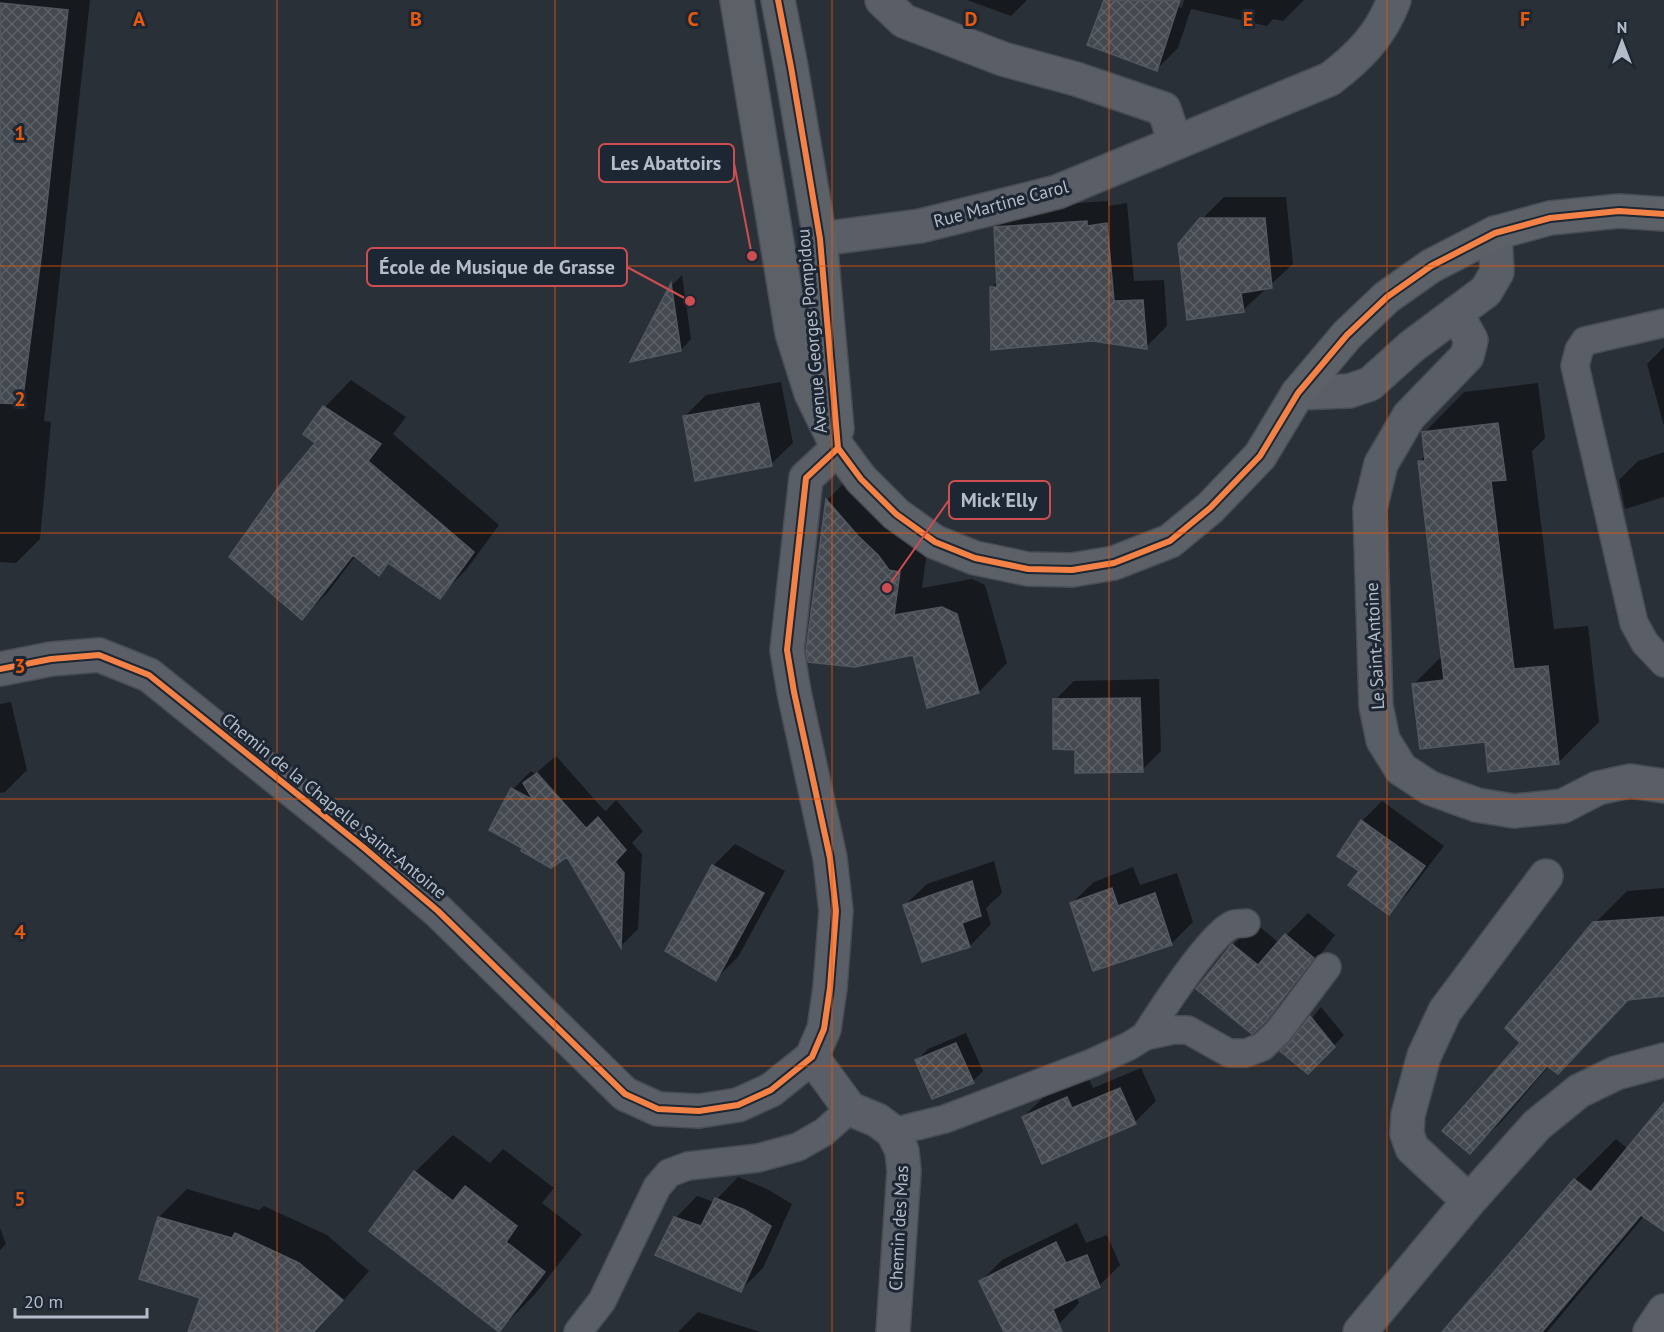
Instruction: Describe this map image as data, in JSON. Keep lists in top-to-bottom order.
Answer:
{
  "streets": {
    "main road": ["Avenue Georges Pompidou"],
    "street": [
      "Rue Martine Carol",
      "Le Saint-Antoine",
      "Chemin de la Chapelle Saint-Antoine",
      "Chemin des Mas"
    ]
  },
  "crossings": [
    ["Rue Martine Carol", "Avenue Georges Pompidou"],
    ["Avenue Georges Pompidou", "Chemin de la Chapelle Saint-Antoine"]
  ],
  "places": ["Les Abattoirs", "École de Musique de Grasse", "Mick'Elly"],
  "scale_bar": "20 m",
  "north": "top",
  "grid": {
    "columns": [
      "A",
      "B",
      "C",
      "D",
      "E",
      "F"
    ],
    "rows": [
      "1",
      "2",
      "3",
      "4",
      "5"
    ]
  }
}
